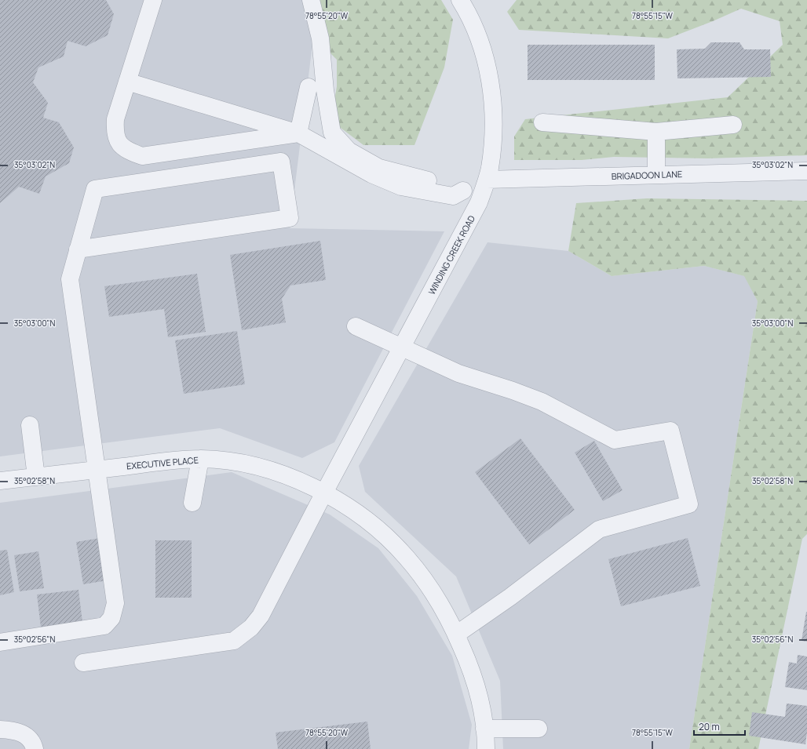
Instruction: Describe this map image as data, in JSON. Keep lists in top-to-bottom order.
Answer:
{
  "streets": {
    "street": ["BRIGADOON LANE", "WINDING CREEK ROAD", "EXECUTIVE PLACE"]
  },
  "crossings": [
    ["BRIGADOON LANE", "WINDING CREEK ROAD"],
    ["WINDING CREEK ROAD", "EXECUTIVE PLACE"]
  ],
  "scale_bar": "20 m",
  "coordinates": [
    "78°55'20\"W",
    "78°55'15\"W",
    "35°03'02\"N",
    "35°03'00\"N",
    "35°02'58\"N",
    "35°02'56\"N"
  ]
}
